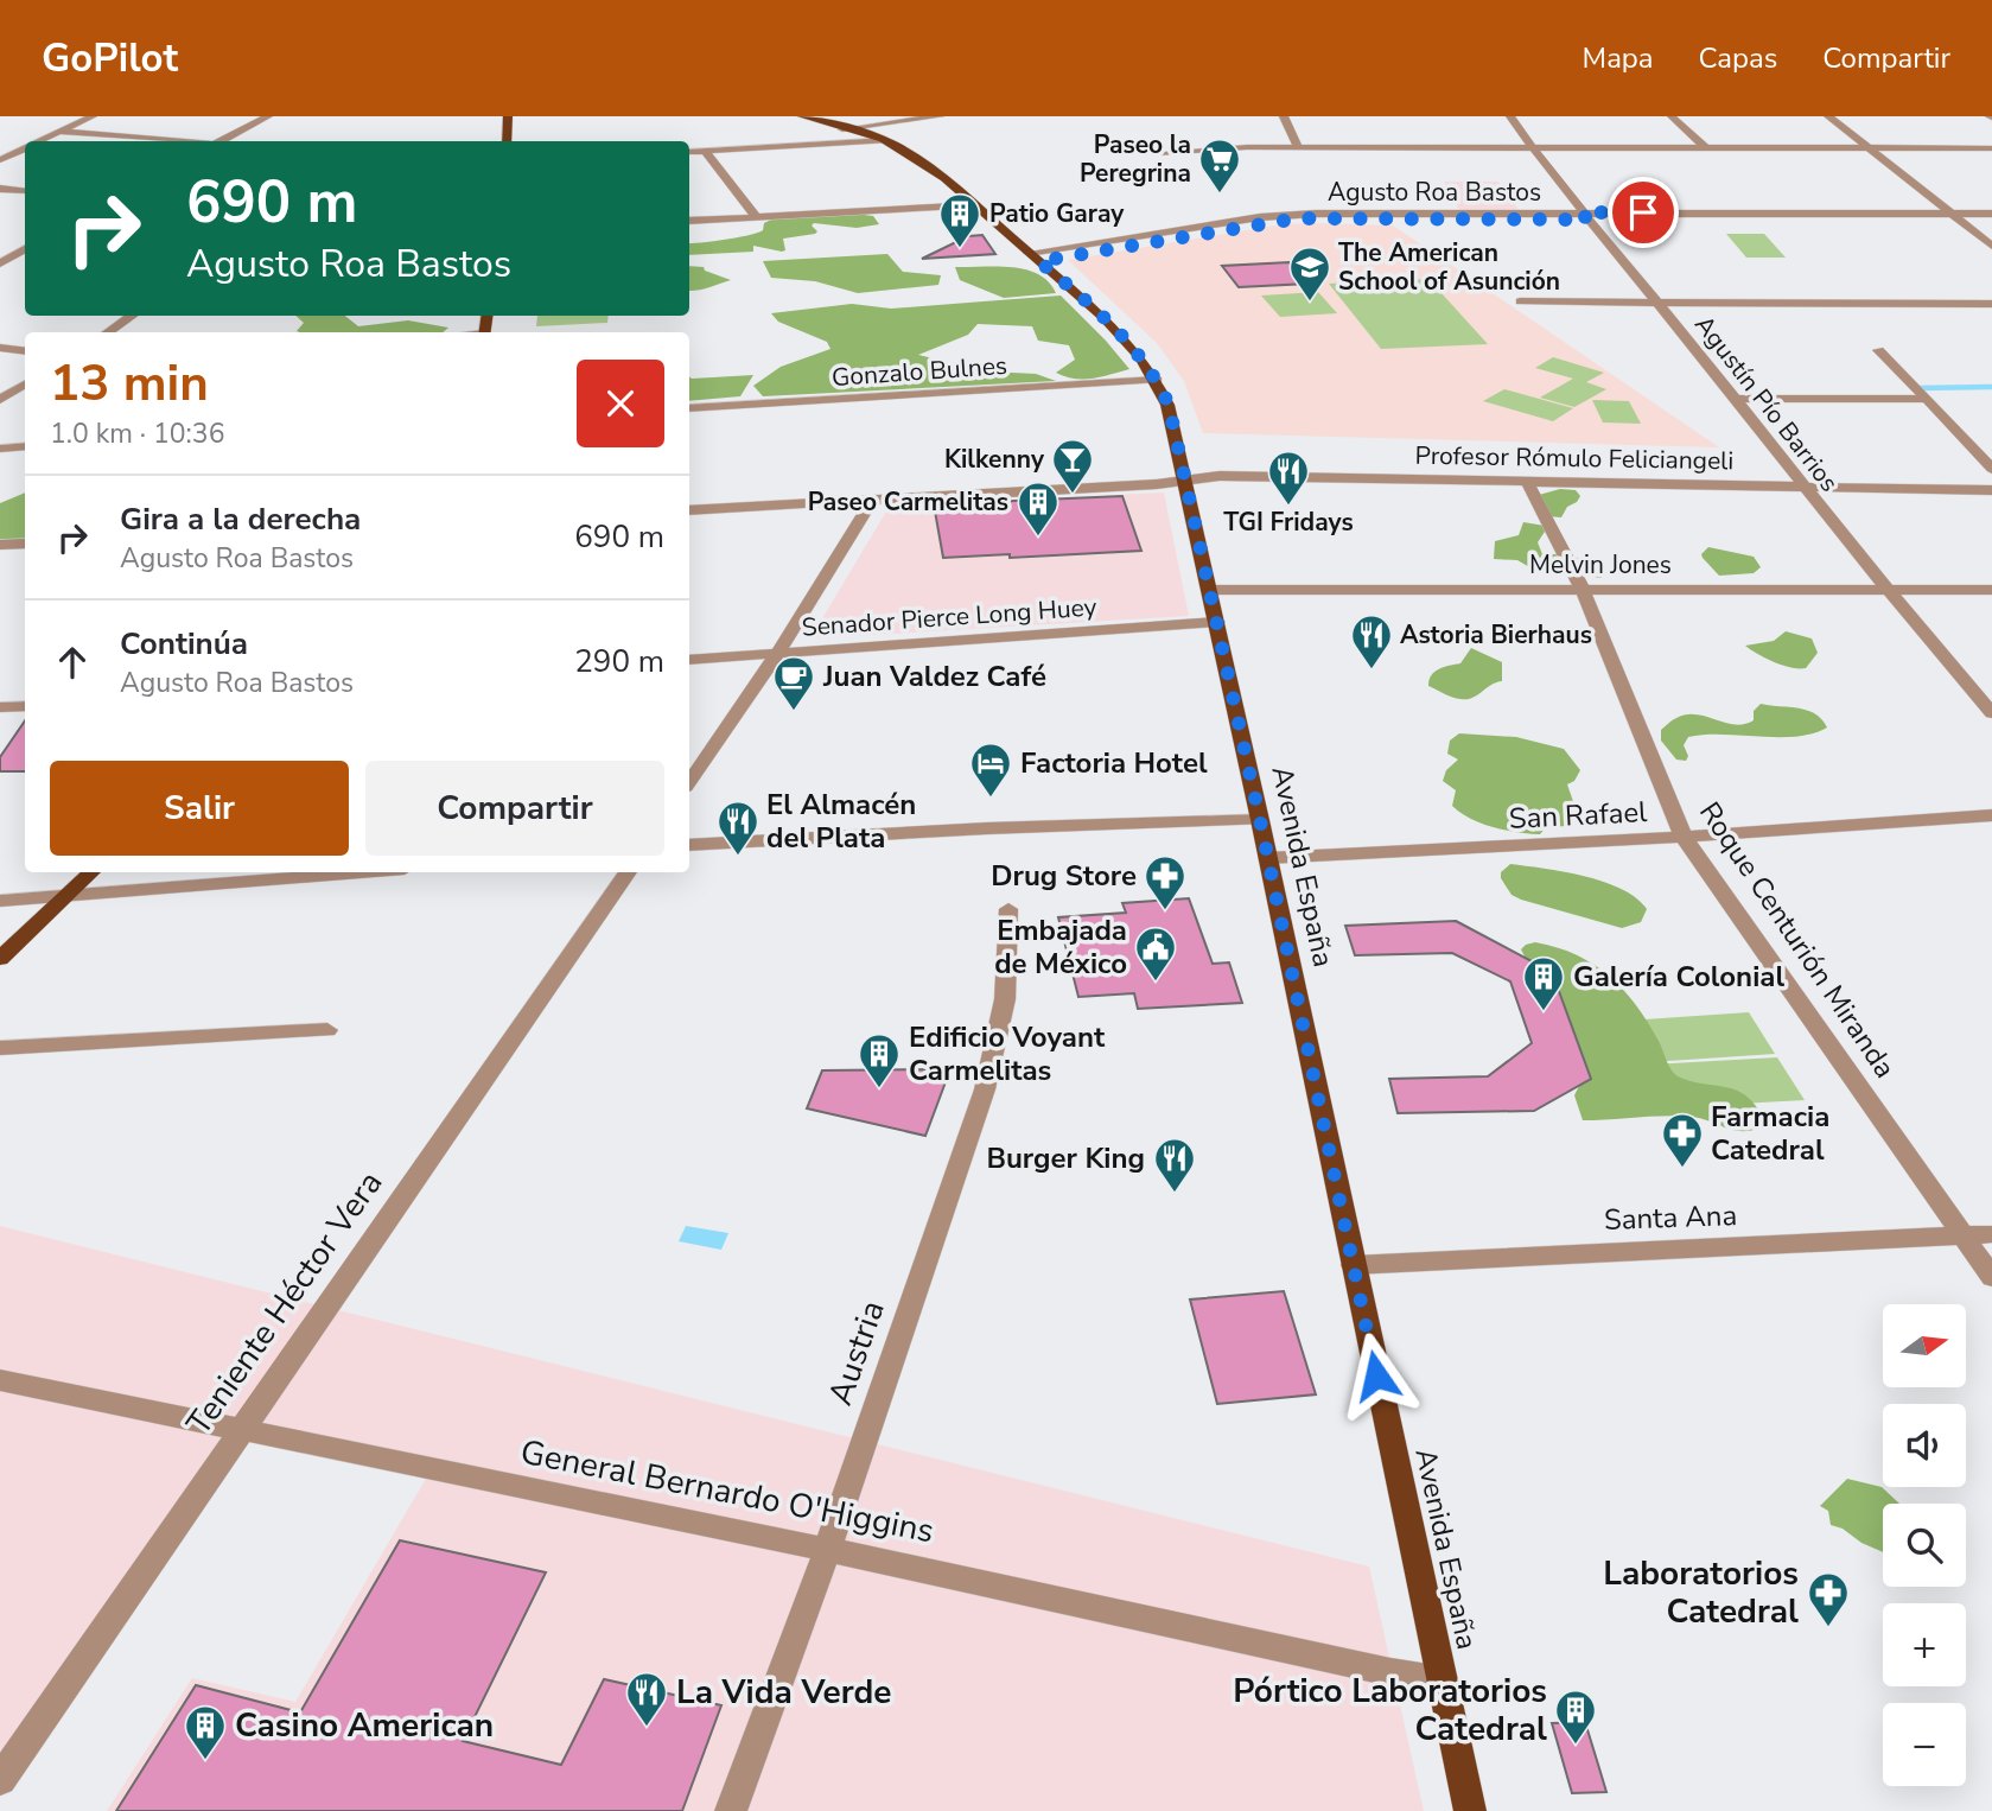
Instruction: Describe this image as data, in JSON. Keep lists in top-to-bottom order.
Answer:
{
  "streets": {
    "main road": ["Avenida España"],
    "street": [
      "Agusto Roa Bastos",
      "Gonzalo Bulnes",
      "Agustín Pío Barrios",
      "Profesor Rómulo Feliciangeli",
      "Melvin Jones",
      "Senador Pierce Long Huey",
      "San Rafael",
      "Roque Centurión Miranda",
      "Santa Ana",
      "Teniente Héctor Vera",
      "Austria",
      "General Bernardo O'Higgins"
    ]
  },
  "crossings": [
    ["Agusto Roa Bastos", "Agustín Pío Barrios"],
    ["Agusto Roa Bastos", "Avenida España"],
    ["Gonzalo Bulnes", "Avenida España"],
    ["Agustín Pío Barrios", "Profesor Rómulo Feliciangeli"],
    ["Agustín Pío Barrios", "Melvin Jones"],
    ["Profesor Rómulo Feliciangeli", "Avenida España"],
    ["Profesor Rómulo Feliciangeli", "Roque Centurión Miranda"],
    ["Melvin Jones", "Avenida España"],
    ["Melvin Jones", "Roque Centurión Miranda"],
    ["Senador Pierce Long Huey", "Avenida España"],
    ["San Rafael", "Avenida España"],
    ["San Rafael", "Roque Centurión Miranda"],
    ["Avenida España", "Santa Ana"],
    ["Avenida España", "General Bernardo O'Higgins"],
    ["Roque Centurión Miranda", "Santa Ana"],
    ["Teniente Héctor Vera", "General Bernardo O'Higgins"],
    ["Austria", "General Bernardo O'Higgins"]
  ],
  "places": {
    "supermarket": ["Paseo la Peregrina"],
    "building": [
      "Patio Garay",
      "Paseo Carmelitas",
      "Galería Colonial",
      "Edificio Voyant Carmelitas",
      "Pórtico Laboratorios Catedral",
      "Casino American"
    ],
    "school or university": ["The American School of Asunción"],
    "bar": ["Kilkenny"],
    "restaurant": [
      "TGI Fridays",
      "Astoria Bierhaus",
      "El Almacén del Plata",
      "Burger King",
      "La Vida Verde"
    ],
    "cafe": ["Juan Valdez Café"],
    "hotel": ["Factoria Hotel"],
    "pharmacy": ["Drug Store", "Farmacia Catedral", "Laboratorios Catedral"],
    "public building": ["Embajada de México"]
  },
  "north": "right",
  "page": {
    "header": "GoPilot",
    "nav": ["Mapa", "Capas", "Compartir"],
    "turn": ["690 m", "Agusto Roa Bastos"],
    "heading": ["13 min", "1.0 km · 10:36"],
    "list": [
      {
        "name": "Gira a la derecha",
        "note": "Agusto Roa Bastos",
        "value": "690 m"
      },
      {
        "name": "Continúa",
        "note": "Agusto Roa Bastos",
        "value": "290 m"
      }
    ],
    "buttons": ["Salir", "Compartir"],
    "map_buttons": ["+", "−"]
  }
}
